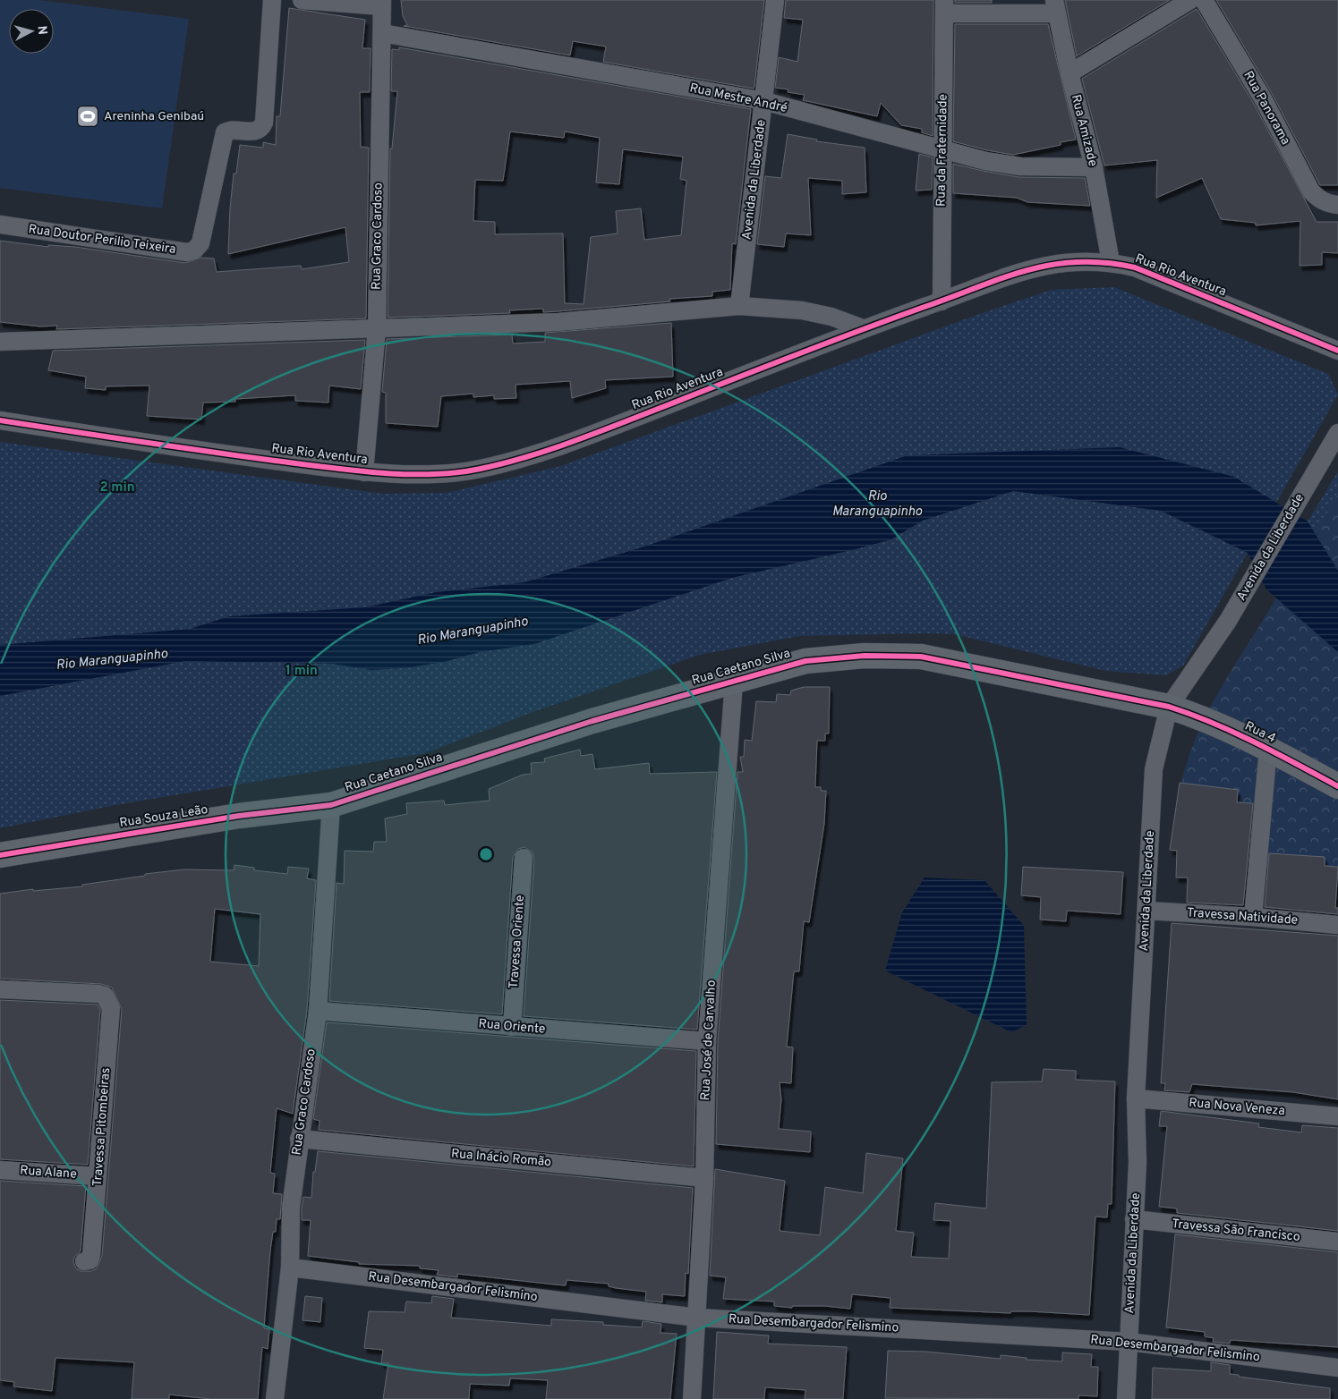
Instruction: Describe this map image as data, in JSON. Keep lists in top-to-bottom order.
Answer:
{
  "streets": {
    "main road": ["Rua Caetano Silva", "Rua 4", "Rua Souza Leão"],
    "street": [
      "Rua Mestre André",
      "Rua Panorama",
      "Rua Amizade",
      "Rua da Fraternidade",
      "Avenida da Liberdade",
      "Rua Graco Cardoso",
      "Rua Doutor Perilio Teixeira",
      "Rua Rio Aventura",
      "Travessa Natividade",
      "Travessa Oriente",
      "Rua Oriente",
      "Rua José de Carvalho",
      "Rua Nova Veneza",
      "Travessa Pitombeiras",
      "Rua Inácio Romão",
      "Rua Alane",
      "Travessa São Francisco",
      "Rua Desembargador Felismino"
    ]
  },
  "crossings": [
    ["Rua Mestre André", "Rua Amizade"],
    ["Rua Mestre André", "Rua da Fraternidade"],
    ["Rua Mestre André", "Avenida da Liberdade"],
    ["Rua Mestre André", "Rua Graco Cardoso"],
    ["Rua Amizade", "Rua Rio Aventura"],
    ["Rua da Fraternidade", "Rua Rio Aventura"],
    ["Avenida da Liberdade", "Rua Caetano Silva"],
    ["Avenida da Liberdade", "Rua 4"],
    ["Avenida da Liberdade", "Travessa Natividade"],
    ["Avenida da Liberdade", "Rua Nova Veneza"],
    ["Avenida da Liberdade", "Travessa São Francisco"],
    ["Avenida da Liberdade", "Rua Desembargador Felismino"],
    ["Rua Graco Cardoso", "Rua Rio Aventura"],
    ["Rua Graco Cardoso", "Rua Caetano Silva"],
    ["Rua Graco Cardoso", "Rua Souza Leão"],
    ["Rua Graco Cardoso", "Rua Oriente"],
    ["Rua Graco Cardoso", "Rua Inácio Romão"],
    ["Rua Graco Cardoso", "Rua Desembargador Felismino"],
    ["Rua Caetano Silva", "Rua 4"],
    ["Rua Caetano Silva", "Rua Souza Leão"],
    ["Rua Caetano Silva", "Rua José de Carvalho"],
    ["Travessa Oriente", "Rua Oriente"],
    ["Rua Oriente", "Rua José de Carvalho"],
    ["Rua José de Carvalho", "Rua Inácio Romão"],
    ["Rua José de Carvalho", "Rua Desembargador Felismino"],
    ["Travessa Pitombeiras", "Rua Alane"]
  ],
  "water": ["Rio Maranguapinho"],
  "places": {
    "sports": ["Areninha Genibaú"]
  },
  "north": "right",
  "rings": ["2 min", "1 min"]
}
